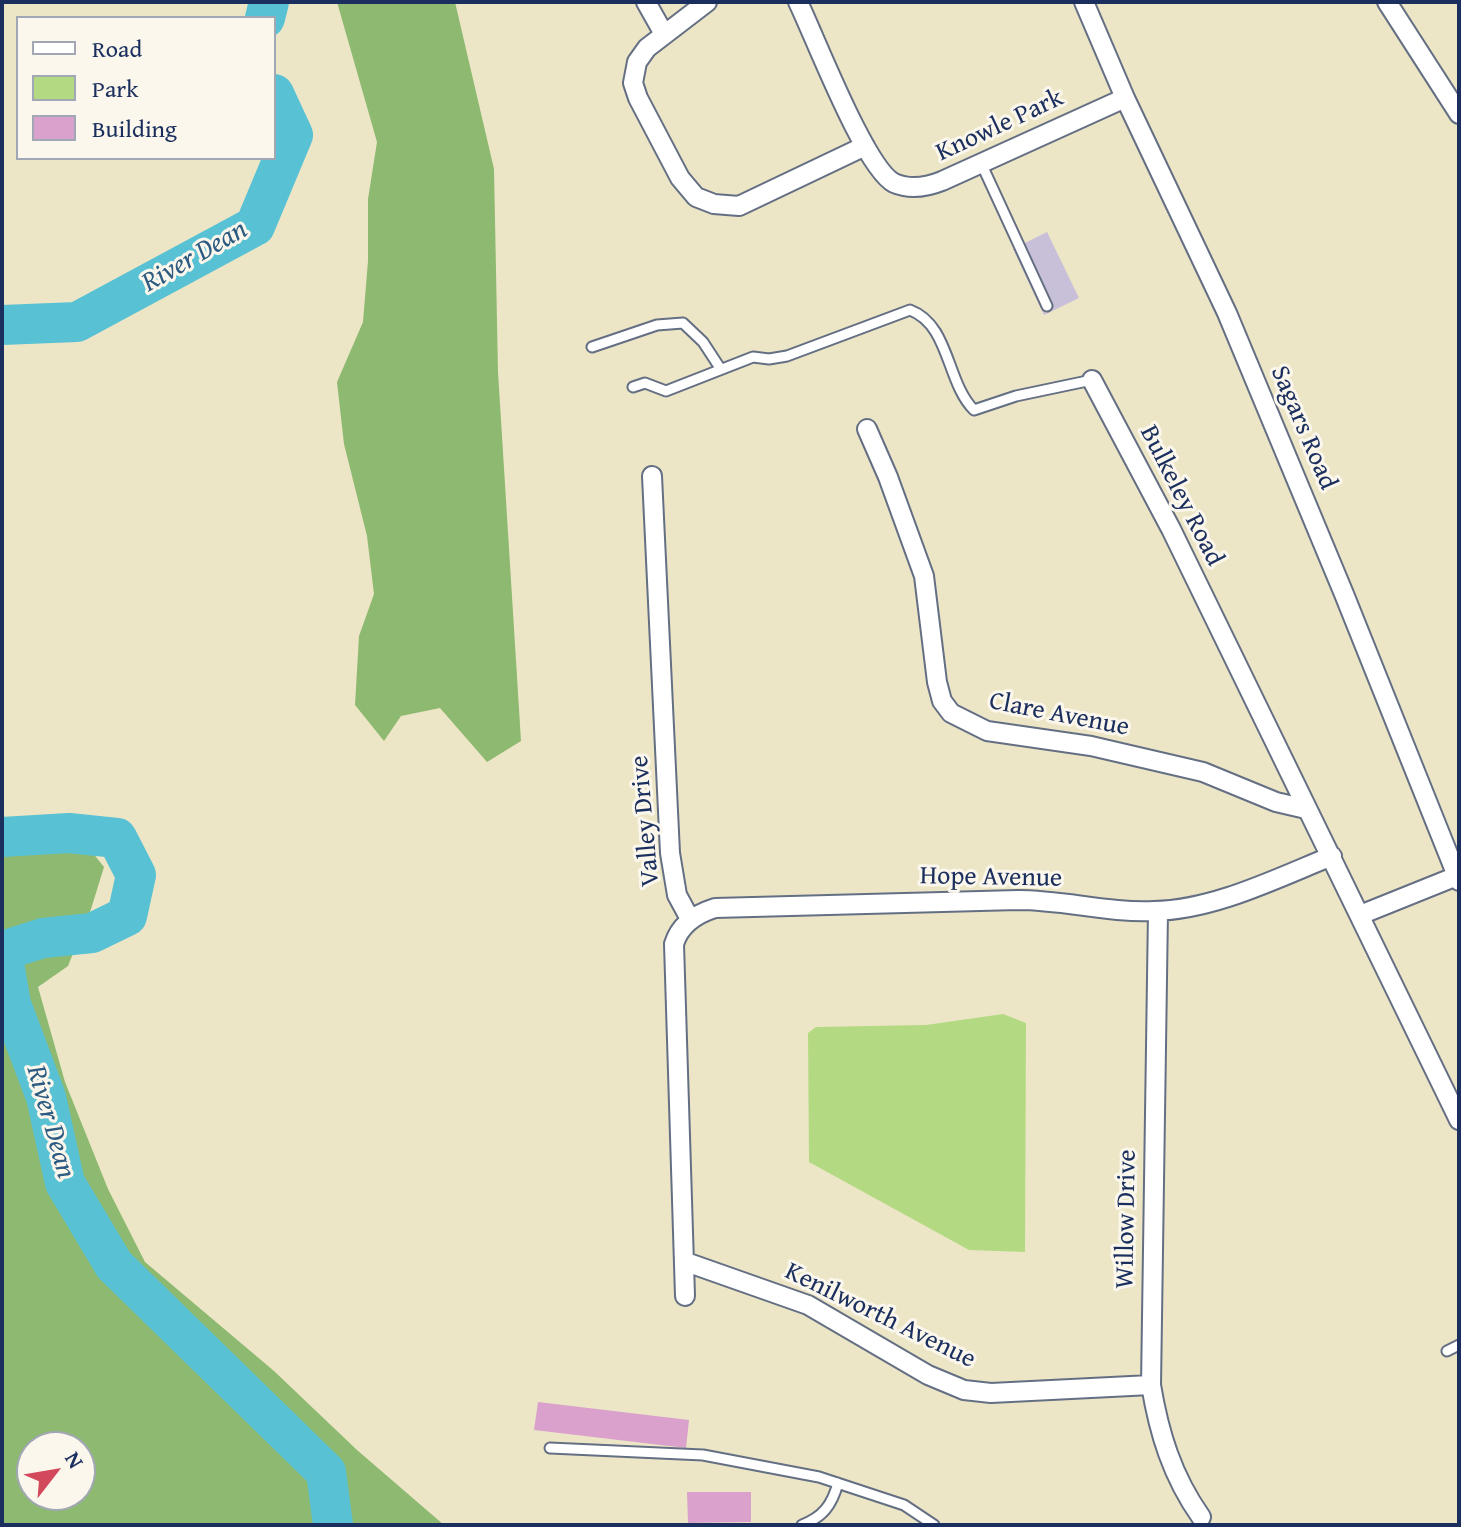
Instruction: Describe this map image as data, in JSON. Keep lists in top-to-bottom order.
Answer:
{
  "streets": {
    "street": [
      "Knowle Park",
      "Sagars Road",
      "Bulkeley Road",
      "Clare Avenue",
      "Valley Drive",
      "Hope Avenue",
      "Willow Drive",
      "Kenilworth Avenue"
    ]
  },
  "crossings": [
    ["Knowle Park", "Sagars Road"],
    ["Bulkeley Road", "Clare Avenue"],
    ["Bulkeley Road", "Hope Avenue"],
    ["Valley Drive", "Hope Avenue"],
    ["Hope Avenue", "Willow Drive"],
    ["Willow Drive", "Kenilworth Avenue"]
  ],
  "water": ["River Dean"],
  "legend": ["Road", "Park", "Building"],
  "north": "top right"
}
